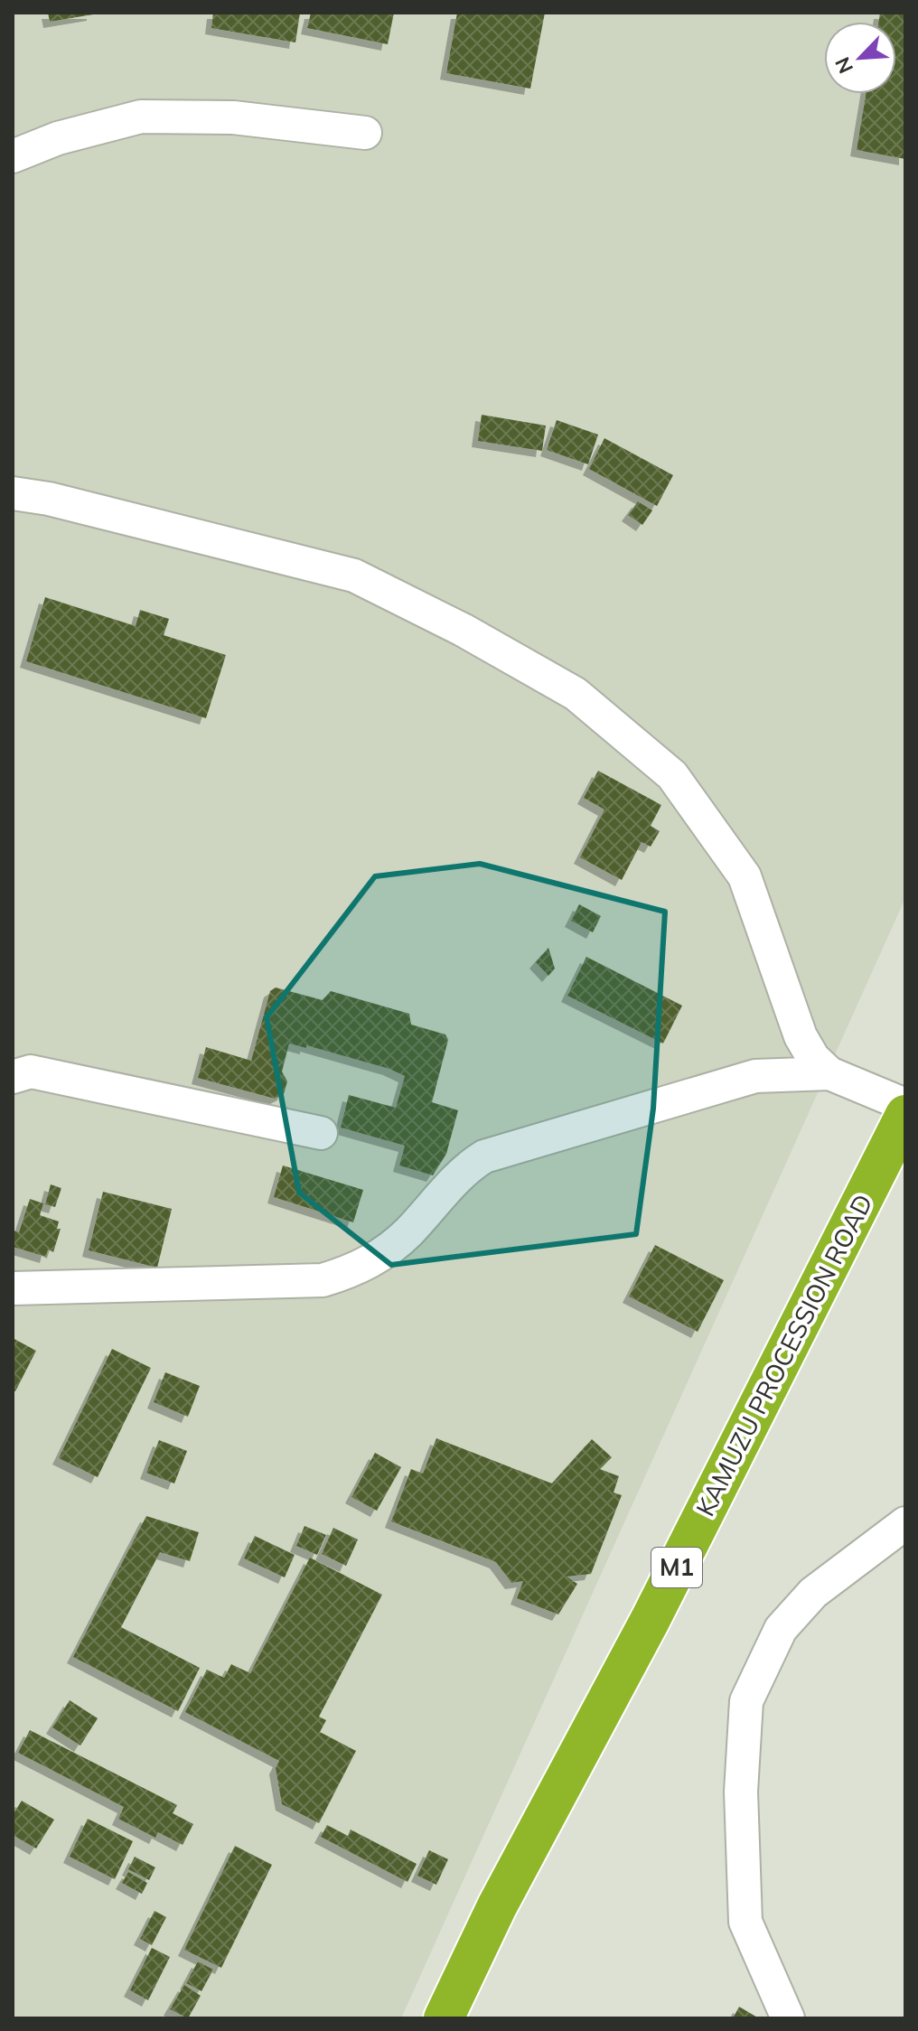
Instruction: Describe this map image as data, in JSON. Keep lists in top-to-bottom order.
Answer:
{
  "streets": {
    "highway": ["KAMUZU PROCESSION ROAD", "M1"]
  },
  "north": "bottom left"
}
